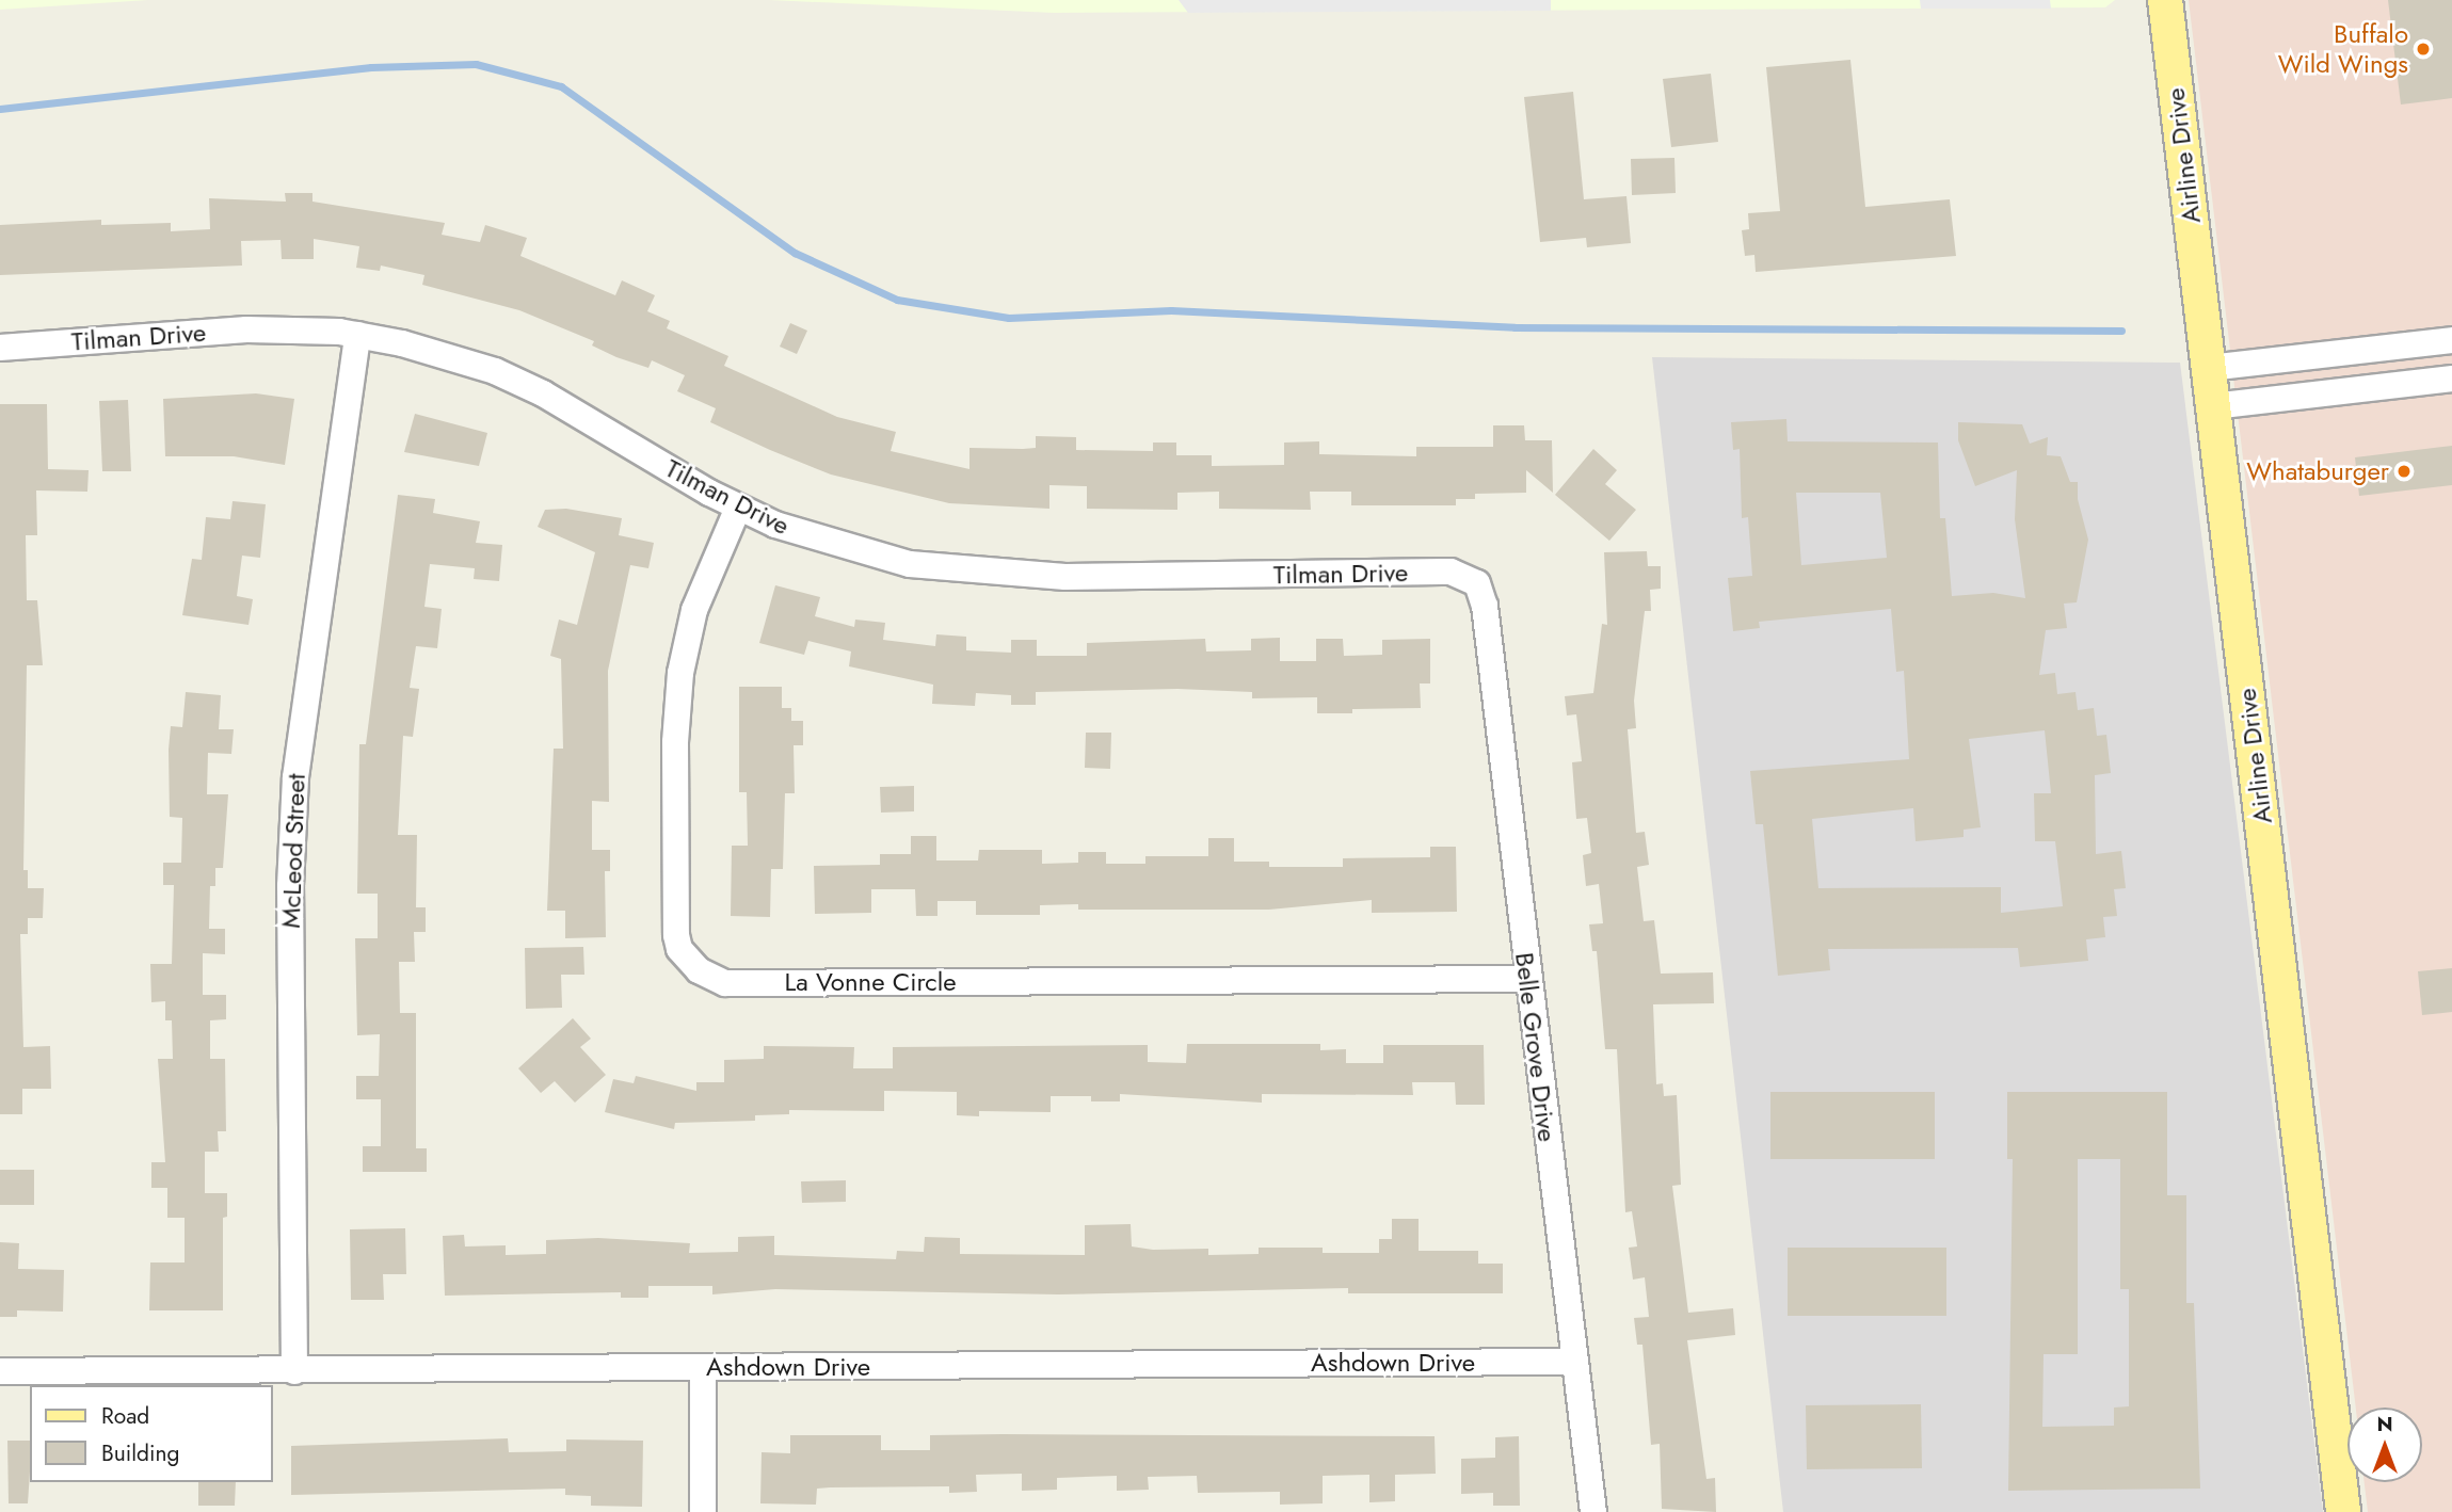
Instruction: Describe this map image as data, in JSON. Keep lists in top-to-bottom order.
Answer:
{
  "streets": {
    "main road": ["Airline Drive"],
    "street": [
      "Tilman Drive",
      "McLeod Street",
      "La Vonne Circle",
      "Belle Grove Drive",
      "Ashdown Drive"
    ]
  },
  "crossings": [
    ["Tilman Drive", "McLeod Street"],
    ["Tilman Drive", "La Vonne Circle"],
    ["Tilman Drive", "Belle Grove Drive"],
    ["McLeod Street", "Ashdown Drive"],
    ["La Vonne Circle", "Belle Grove Drive"],
    ["Belle Grove Drive", "Ashdown Drive"]
  ],
  "places": ["Buffalo Wild Wings", "Whataburger"],
  "legend": ["Road", "Building"],
  "north": "top"
}
